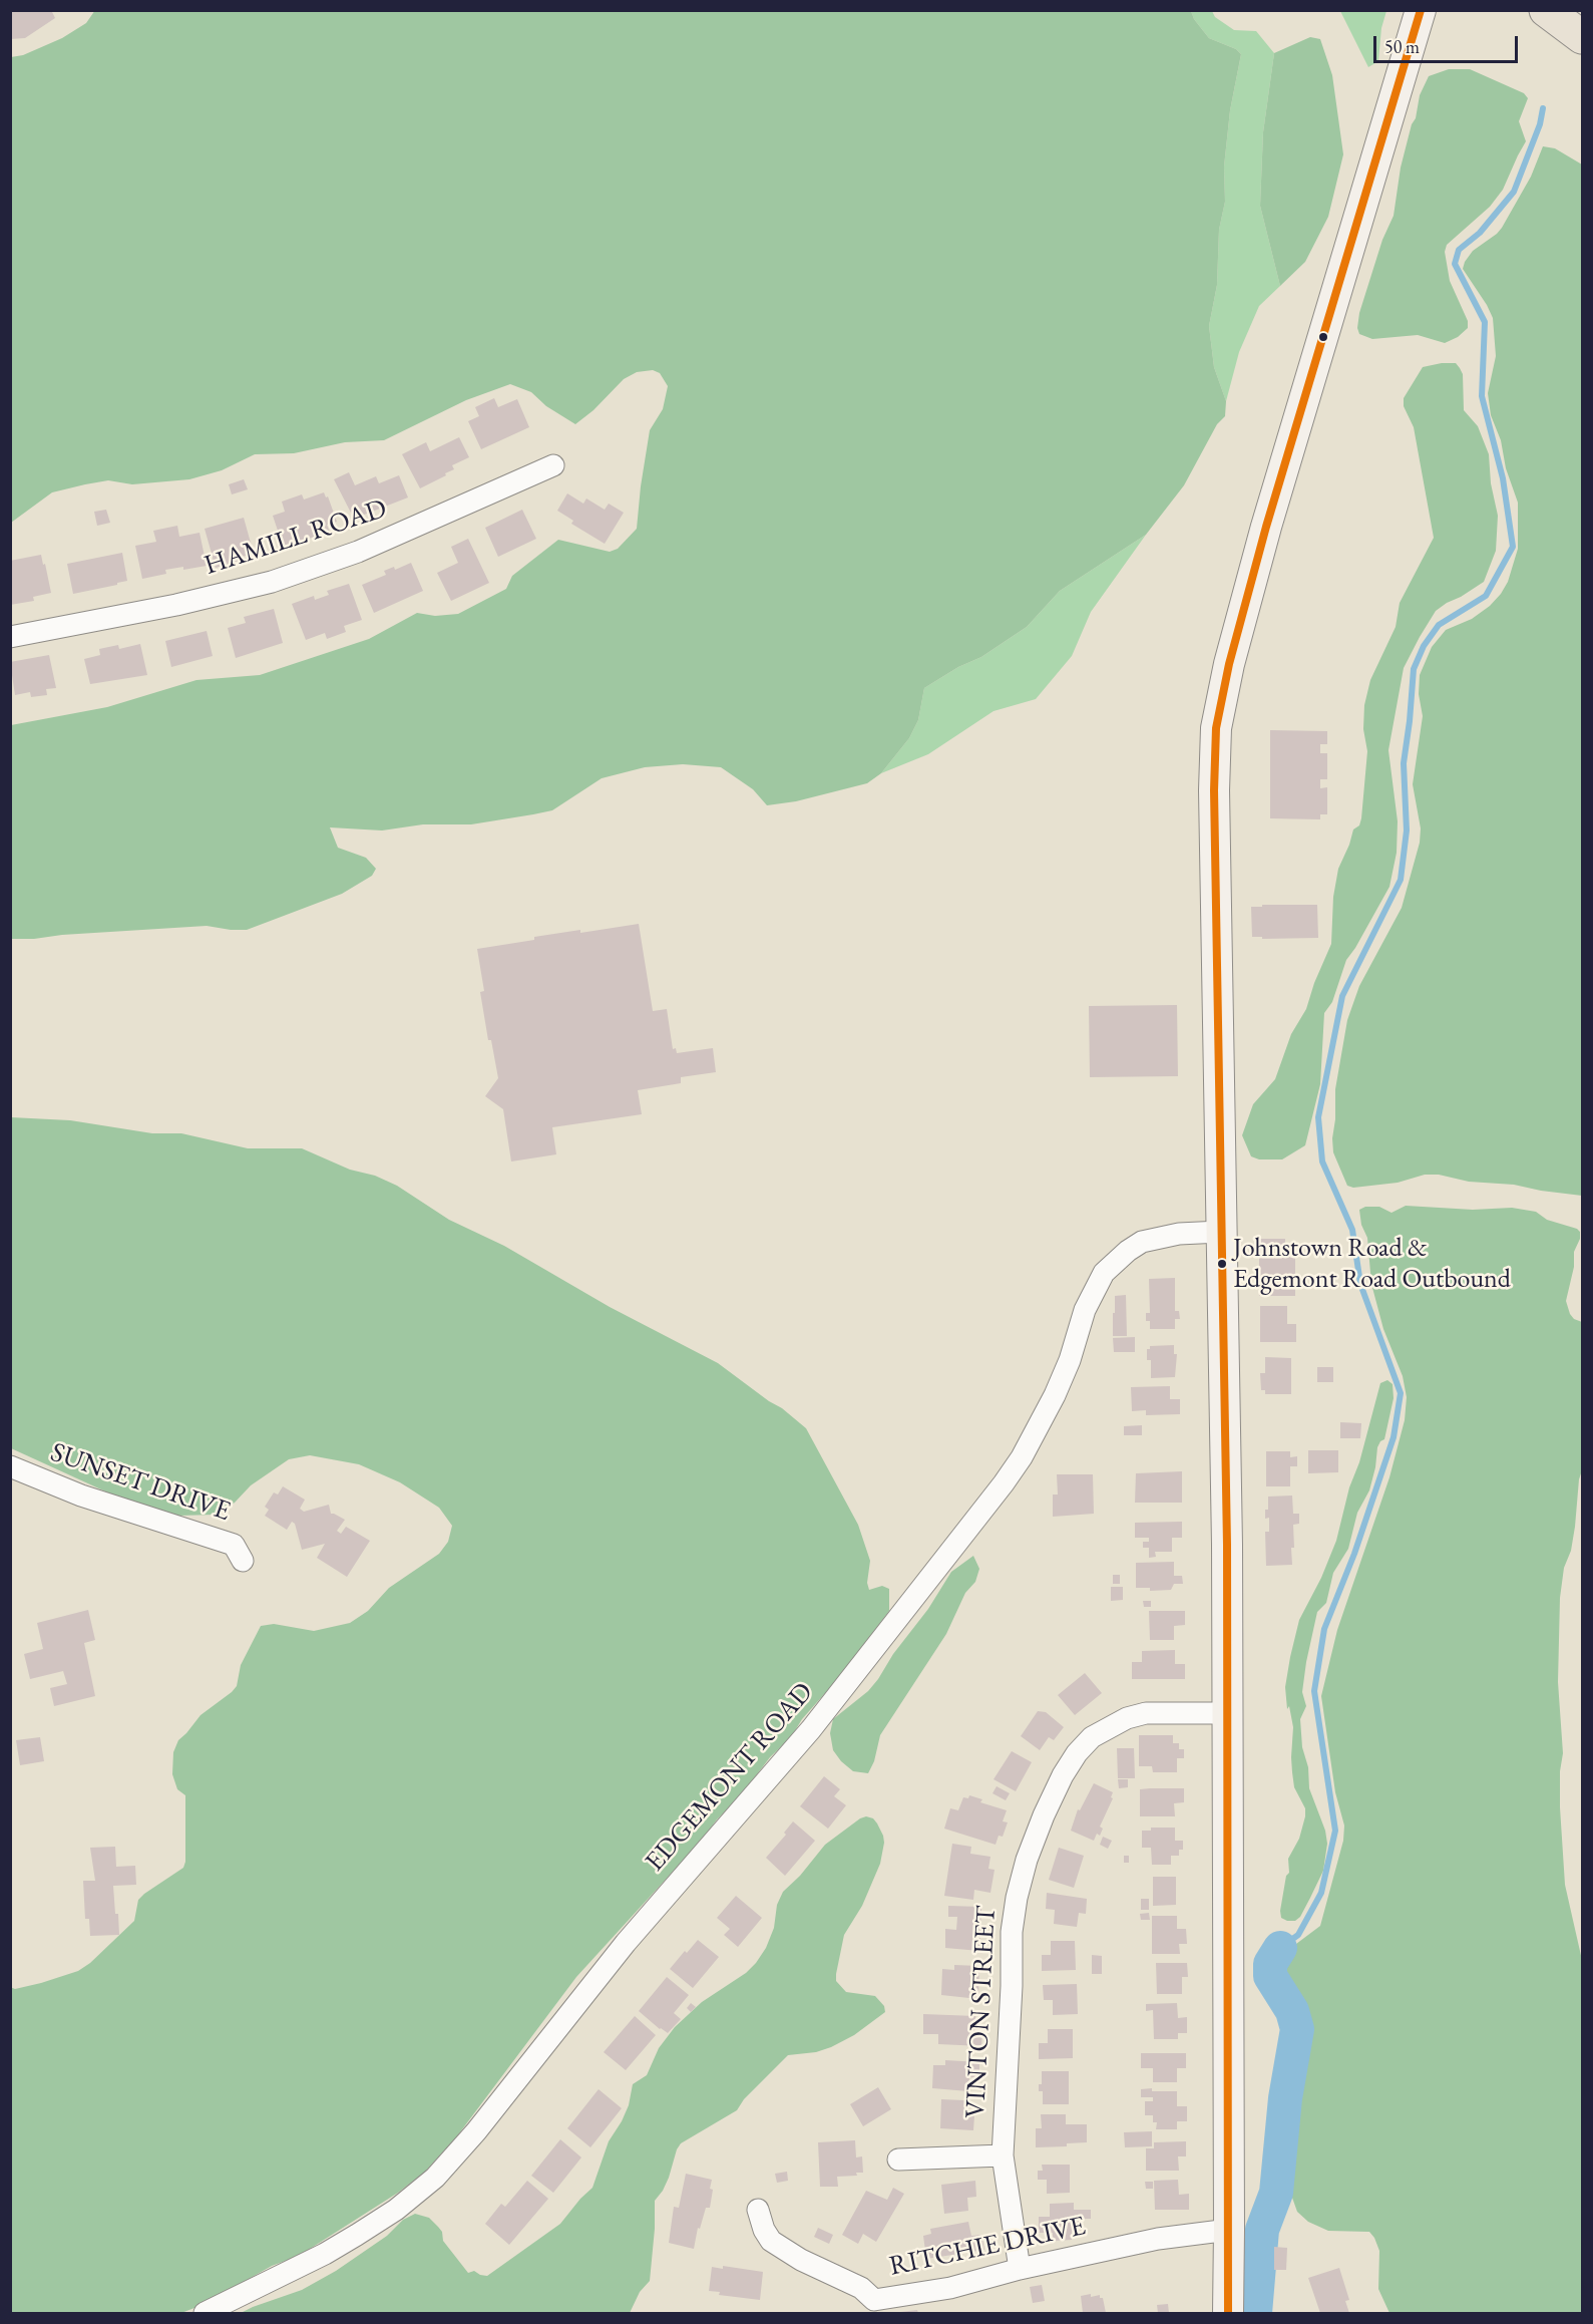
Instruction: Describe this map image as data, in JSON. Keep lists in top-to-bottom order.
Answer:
{
  "streets": {
    "street": [
      "HAMILL ROAD",
      "SUNSET DRIVE",
      "EDGEMONT ROAD",
      "VINTON STREET",
      "RITCHIE DRIVE"
    ]
  },
  "crossings": [
    ["VINTON STREET", "RITCHIE DRIVE"]
  ],
  "places": ["Johnstown Road & Edgemont Road Outbound"],
  "scale_bar": "50 m"
}
